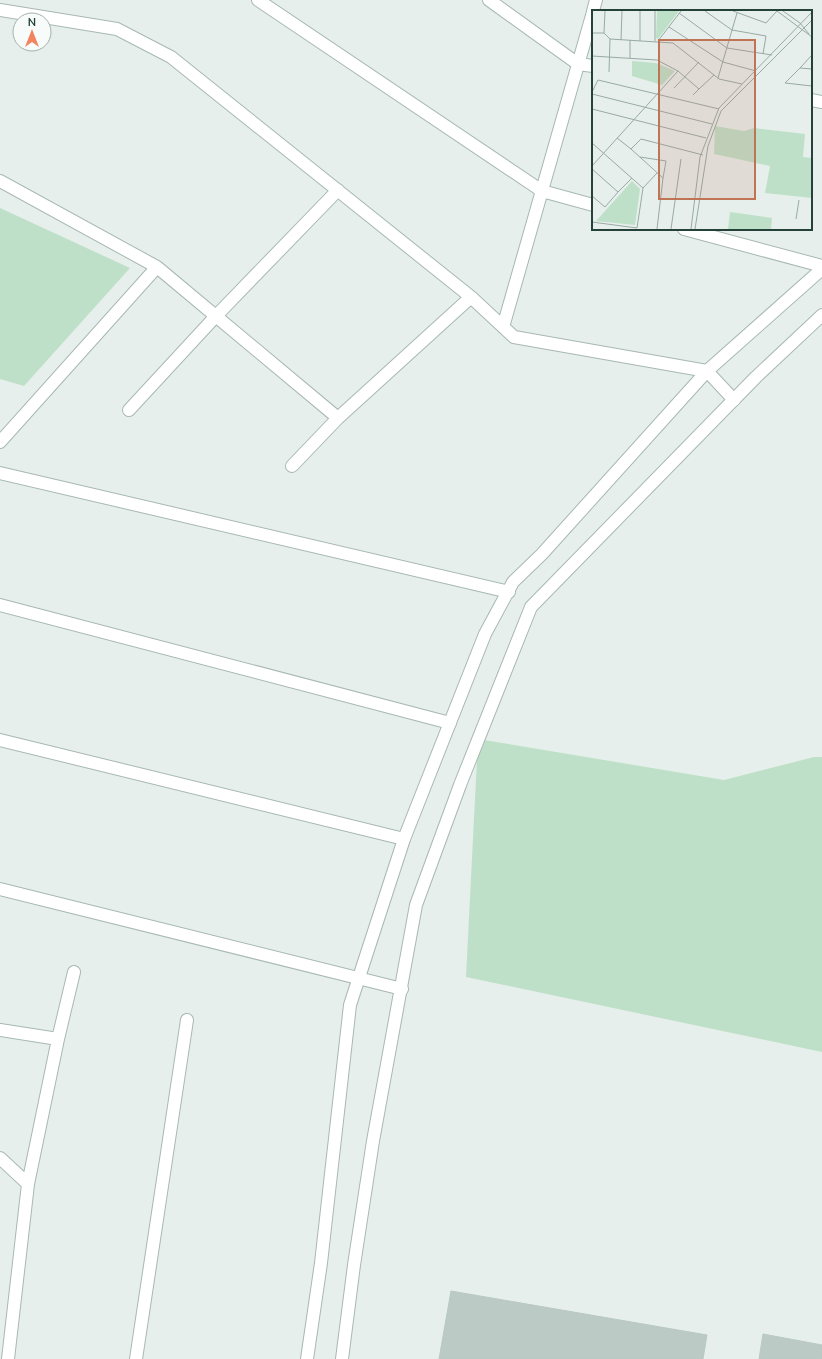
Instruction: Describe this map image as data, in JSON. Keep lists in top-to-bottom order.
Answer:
{
  "north": "top"
}
